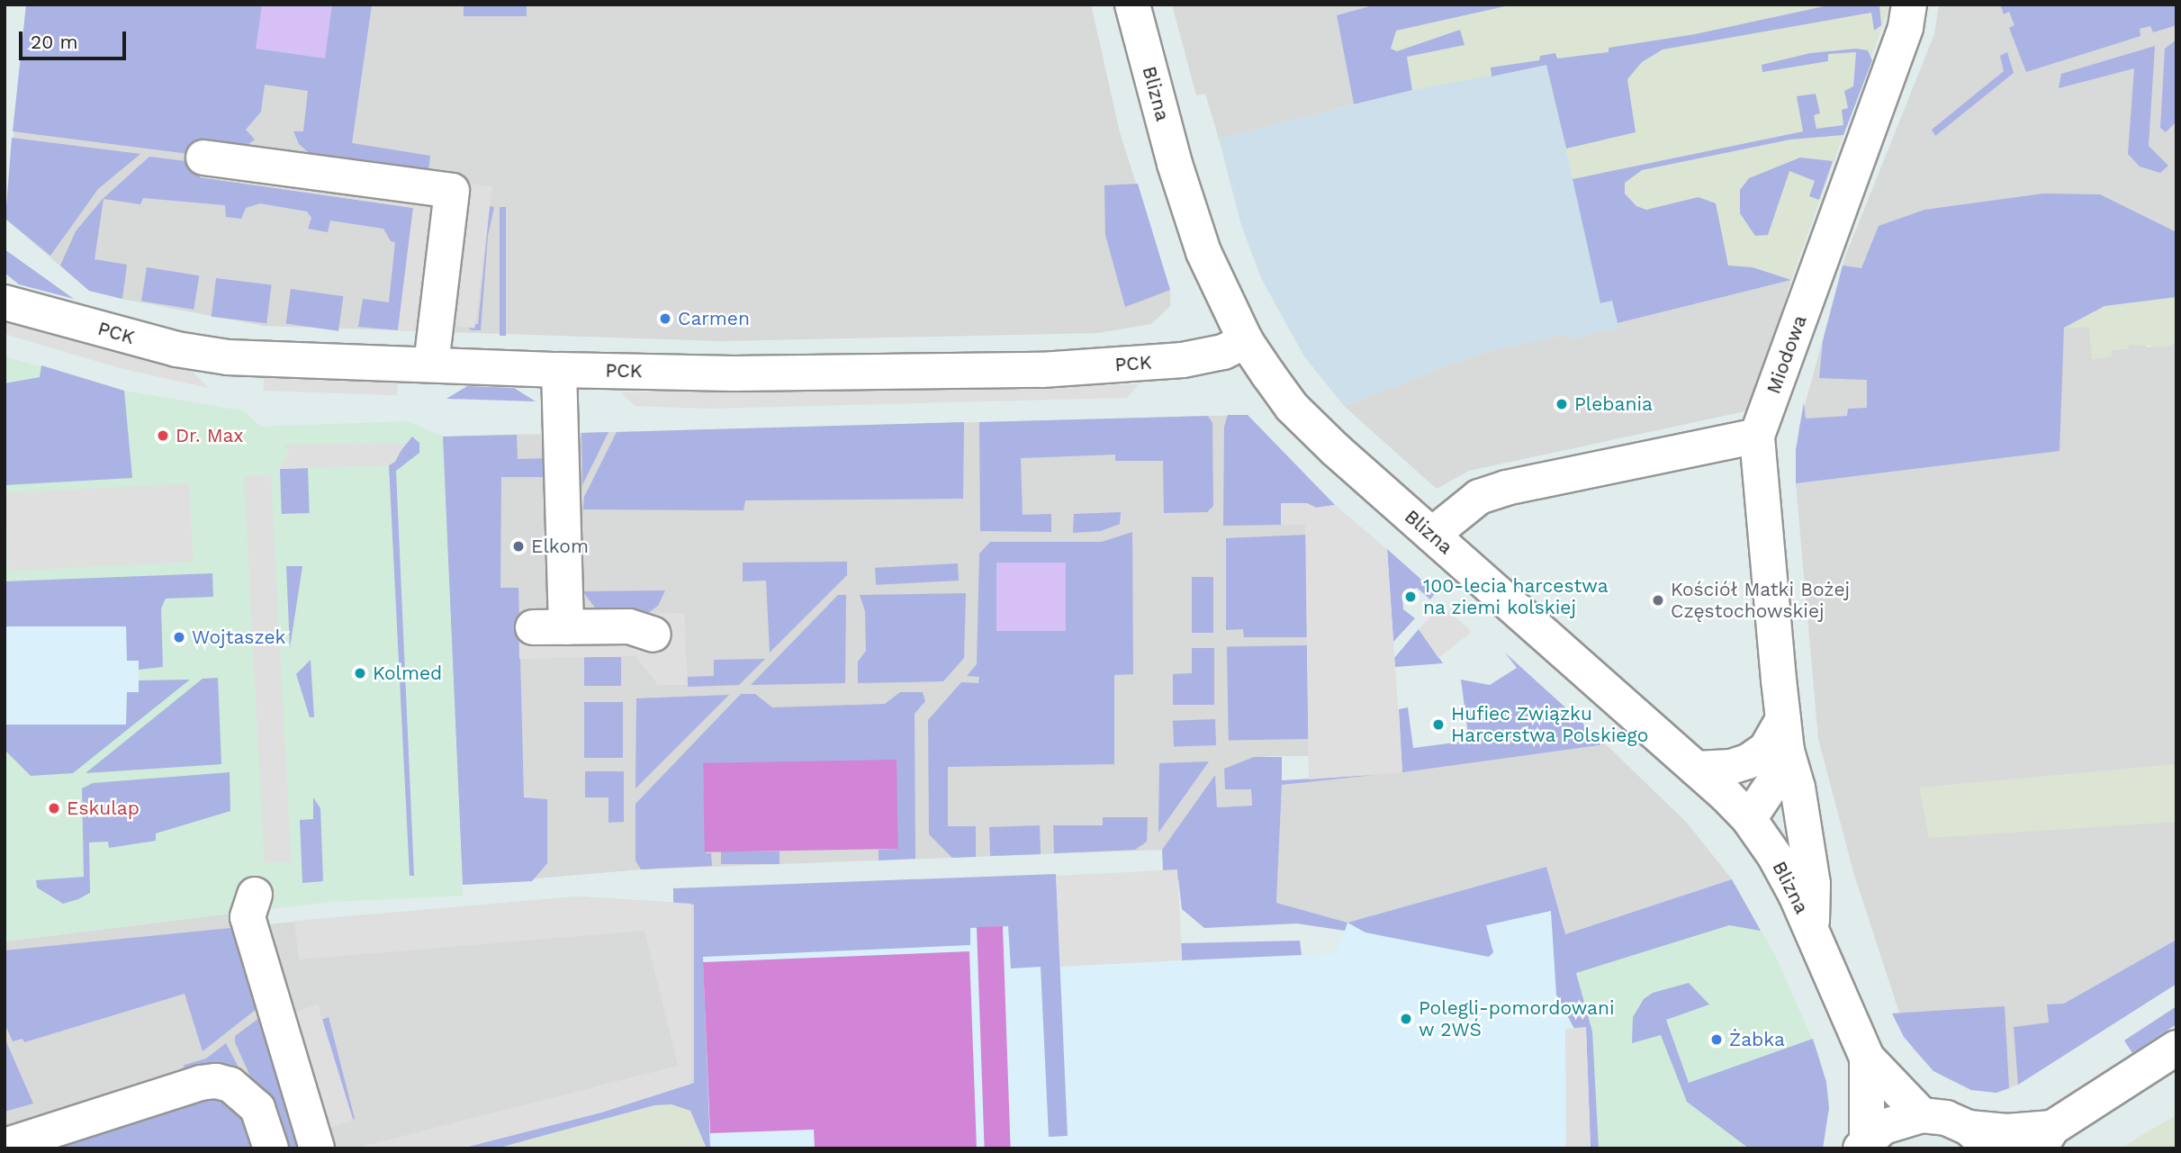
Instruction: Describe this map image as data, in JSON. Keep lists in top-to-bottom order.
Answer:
{
  "streets": {
    "street": ["Blizna", "PCK", "Miodowa"]
  },
  "crossings": [
    ["Blizna", "PCK"],
    ["Blizna", "Miodowa"]
  ],
  "places": [
    "Carmen",
    "Plebania",
    "Dr. Max",
    "Elkom",
    "100-lecia harcestwa na ziemi kolskiej",
    "Kościół Matki Bożej Częstochowskiej",
    "Wojtaszek",
    "Kolmed",
    "Hufiec Związku Harcerstwa Polskiego",
    "Eskulap",
    "Polegli-pomordowani w 2WŚ",
    "Żabka"
  ],
  "scale_bar": "20 m"
}
